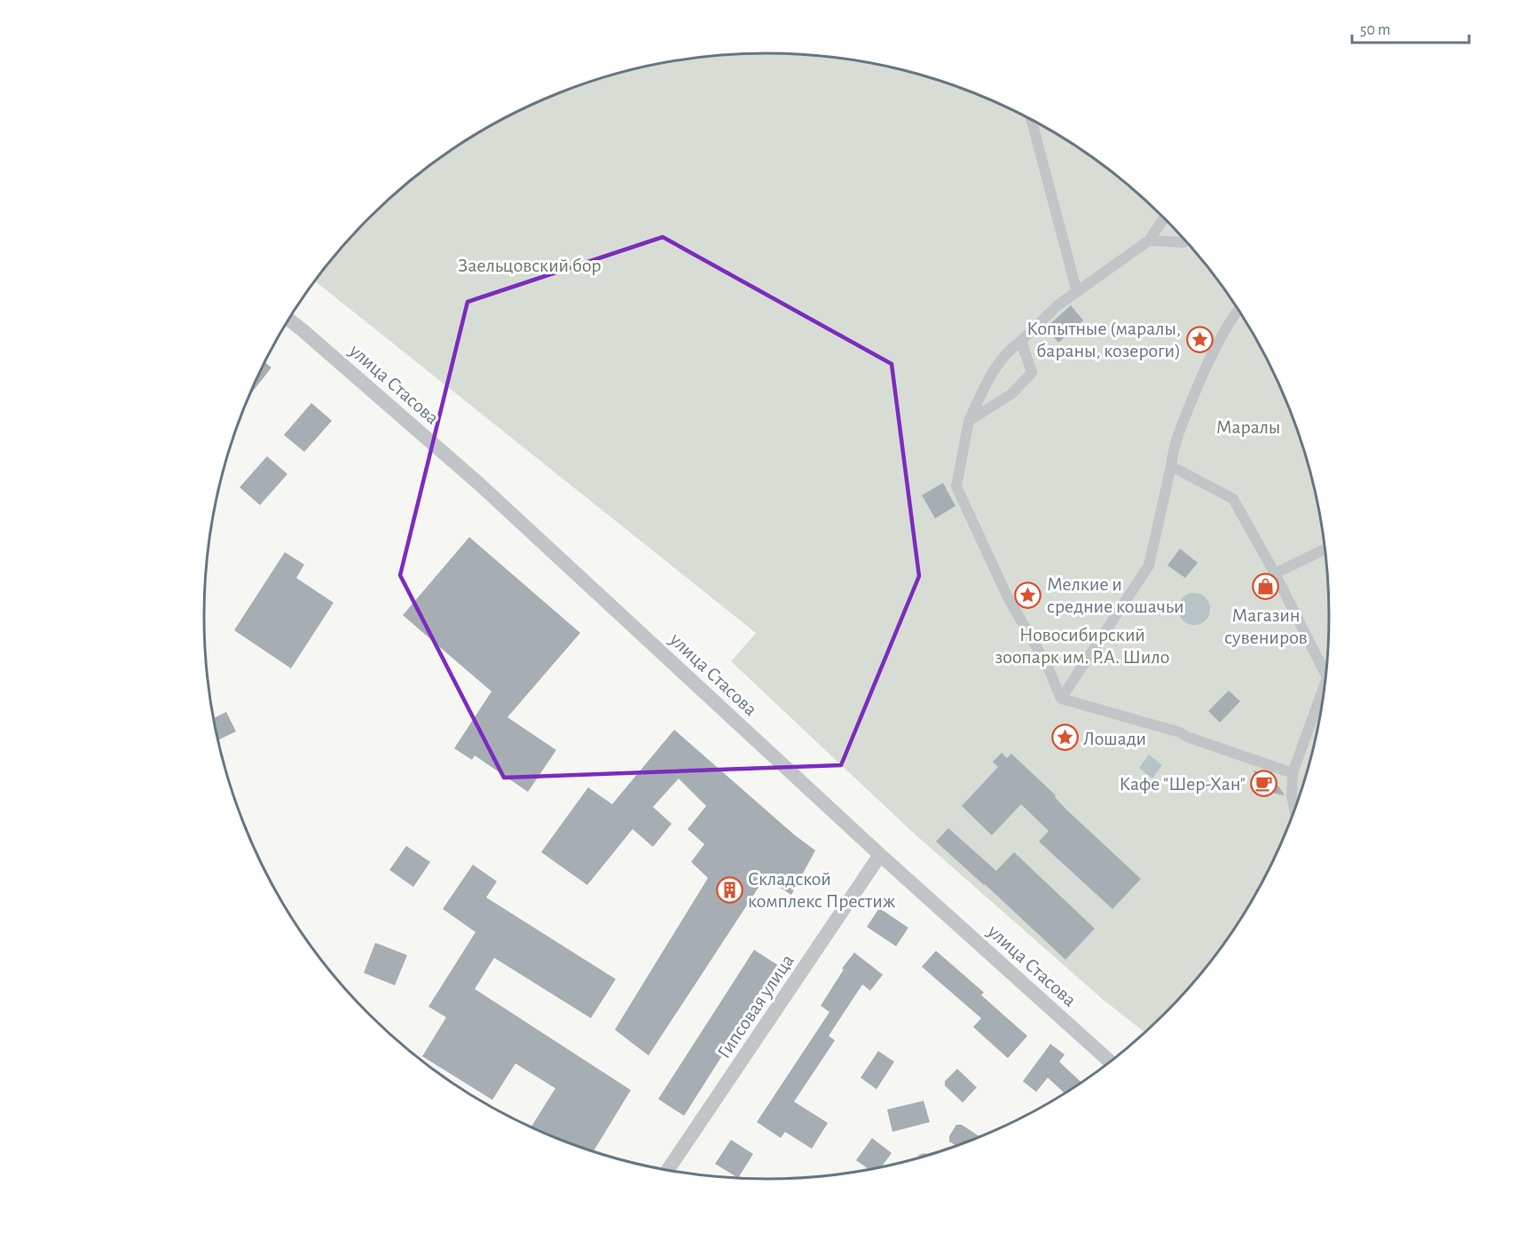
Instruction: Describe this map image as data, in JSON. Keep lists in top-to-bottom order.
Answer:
{
  "streets": {
    "street": ["улица Стасова", "Гипсовая улица"]
  },
  "crossings": [
    ["улица Стасова", "Гипсовая улица"]
  ],
  "parks": ["Заельцовский бор", "Маралы", "Новосибирский зоопарк им. Р.А. Шило"],
  "places": {
    "place": ["Копытные (маралы, бараны, козероги)", "Мелкие и средние кошачьи", "Лошади"],
    "shop": ["Магазин сувениров"],
    "cafe": ["Кафе \"Шер-Хан\""],
    "building": ["Складской комплекс Престиж"]
  },
  "scale_bar": "50 m"
}
